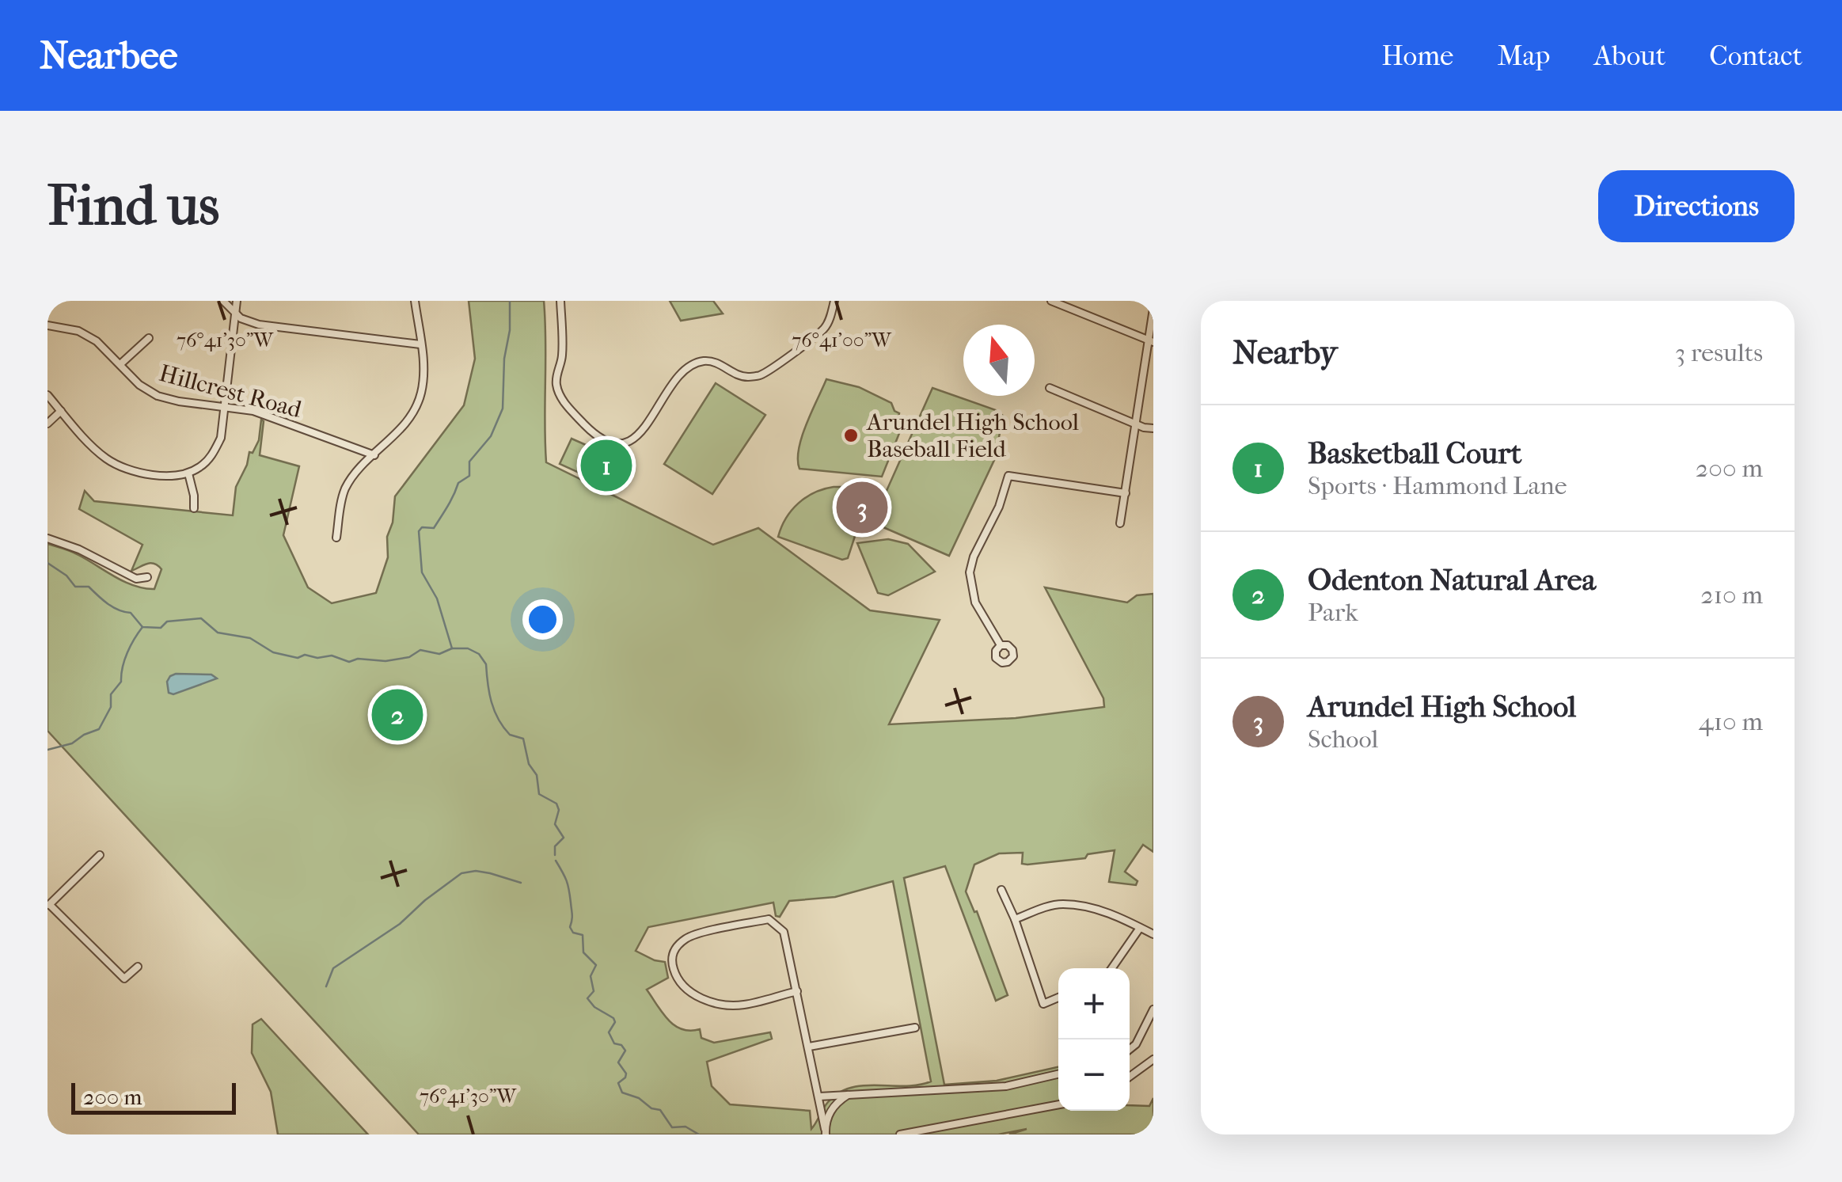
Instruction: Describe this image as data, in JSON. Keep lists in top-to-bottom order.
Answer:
{
  "streets": {
    "street": ["Hillcrest Road"]
  },
  "places": ["Arundel High School Baseball Field"],
  "scale_bar": "200 m",
  "north": "top",
  "page": {
    "header": "Nearbee",
    "nav": [
      "Home",
      "Map",
      "About",
      "Contact"
    ],
    "buttons": "Directions",
    "title": "Find us",
    "heading": ["Nearby", "3 results"],
    "list": [
      {
        "mark": "1",
        "name": "Basketball Court",
        "note": "Sports · Hammond Lane",
        "value": "200 m"
      },
      {
        "mark": "2",
        "name": "Odenton Natural Area",
        "note": "Park",
        "value": "210 m"
      },
      {
        "mark": "3",
        "name": "Arundel High School",
        "note": "School",
        "value": "410 m"
      }
    ],
    "pins": ["1", "3", "2"],
    "map_buttons": ["+", "−"],
    "scale": "200 m"
  },
  "coordinates": ["76°41'30\"W", "76°41'00\"W"]
}
